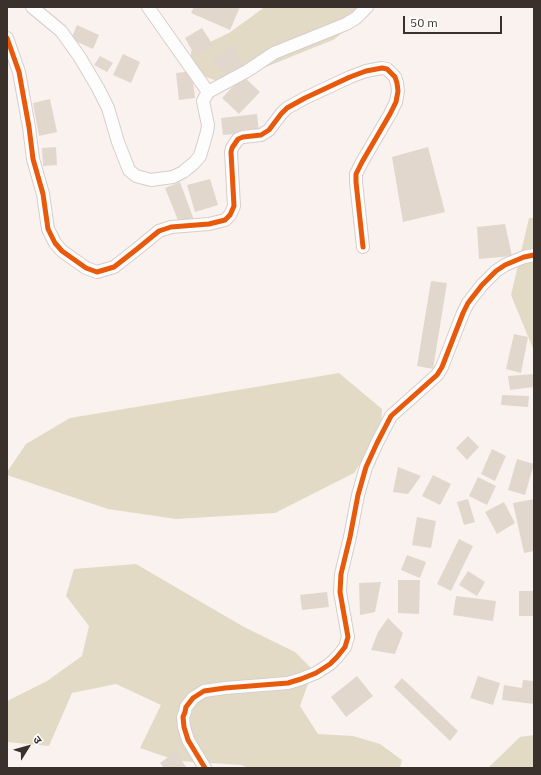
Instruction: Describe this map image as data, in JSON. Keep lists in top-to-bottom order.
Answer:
{
  "scale_bar": "50 m",
  "north": "top right"
}
